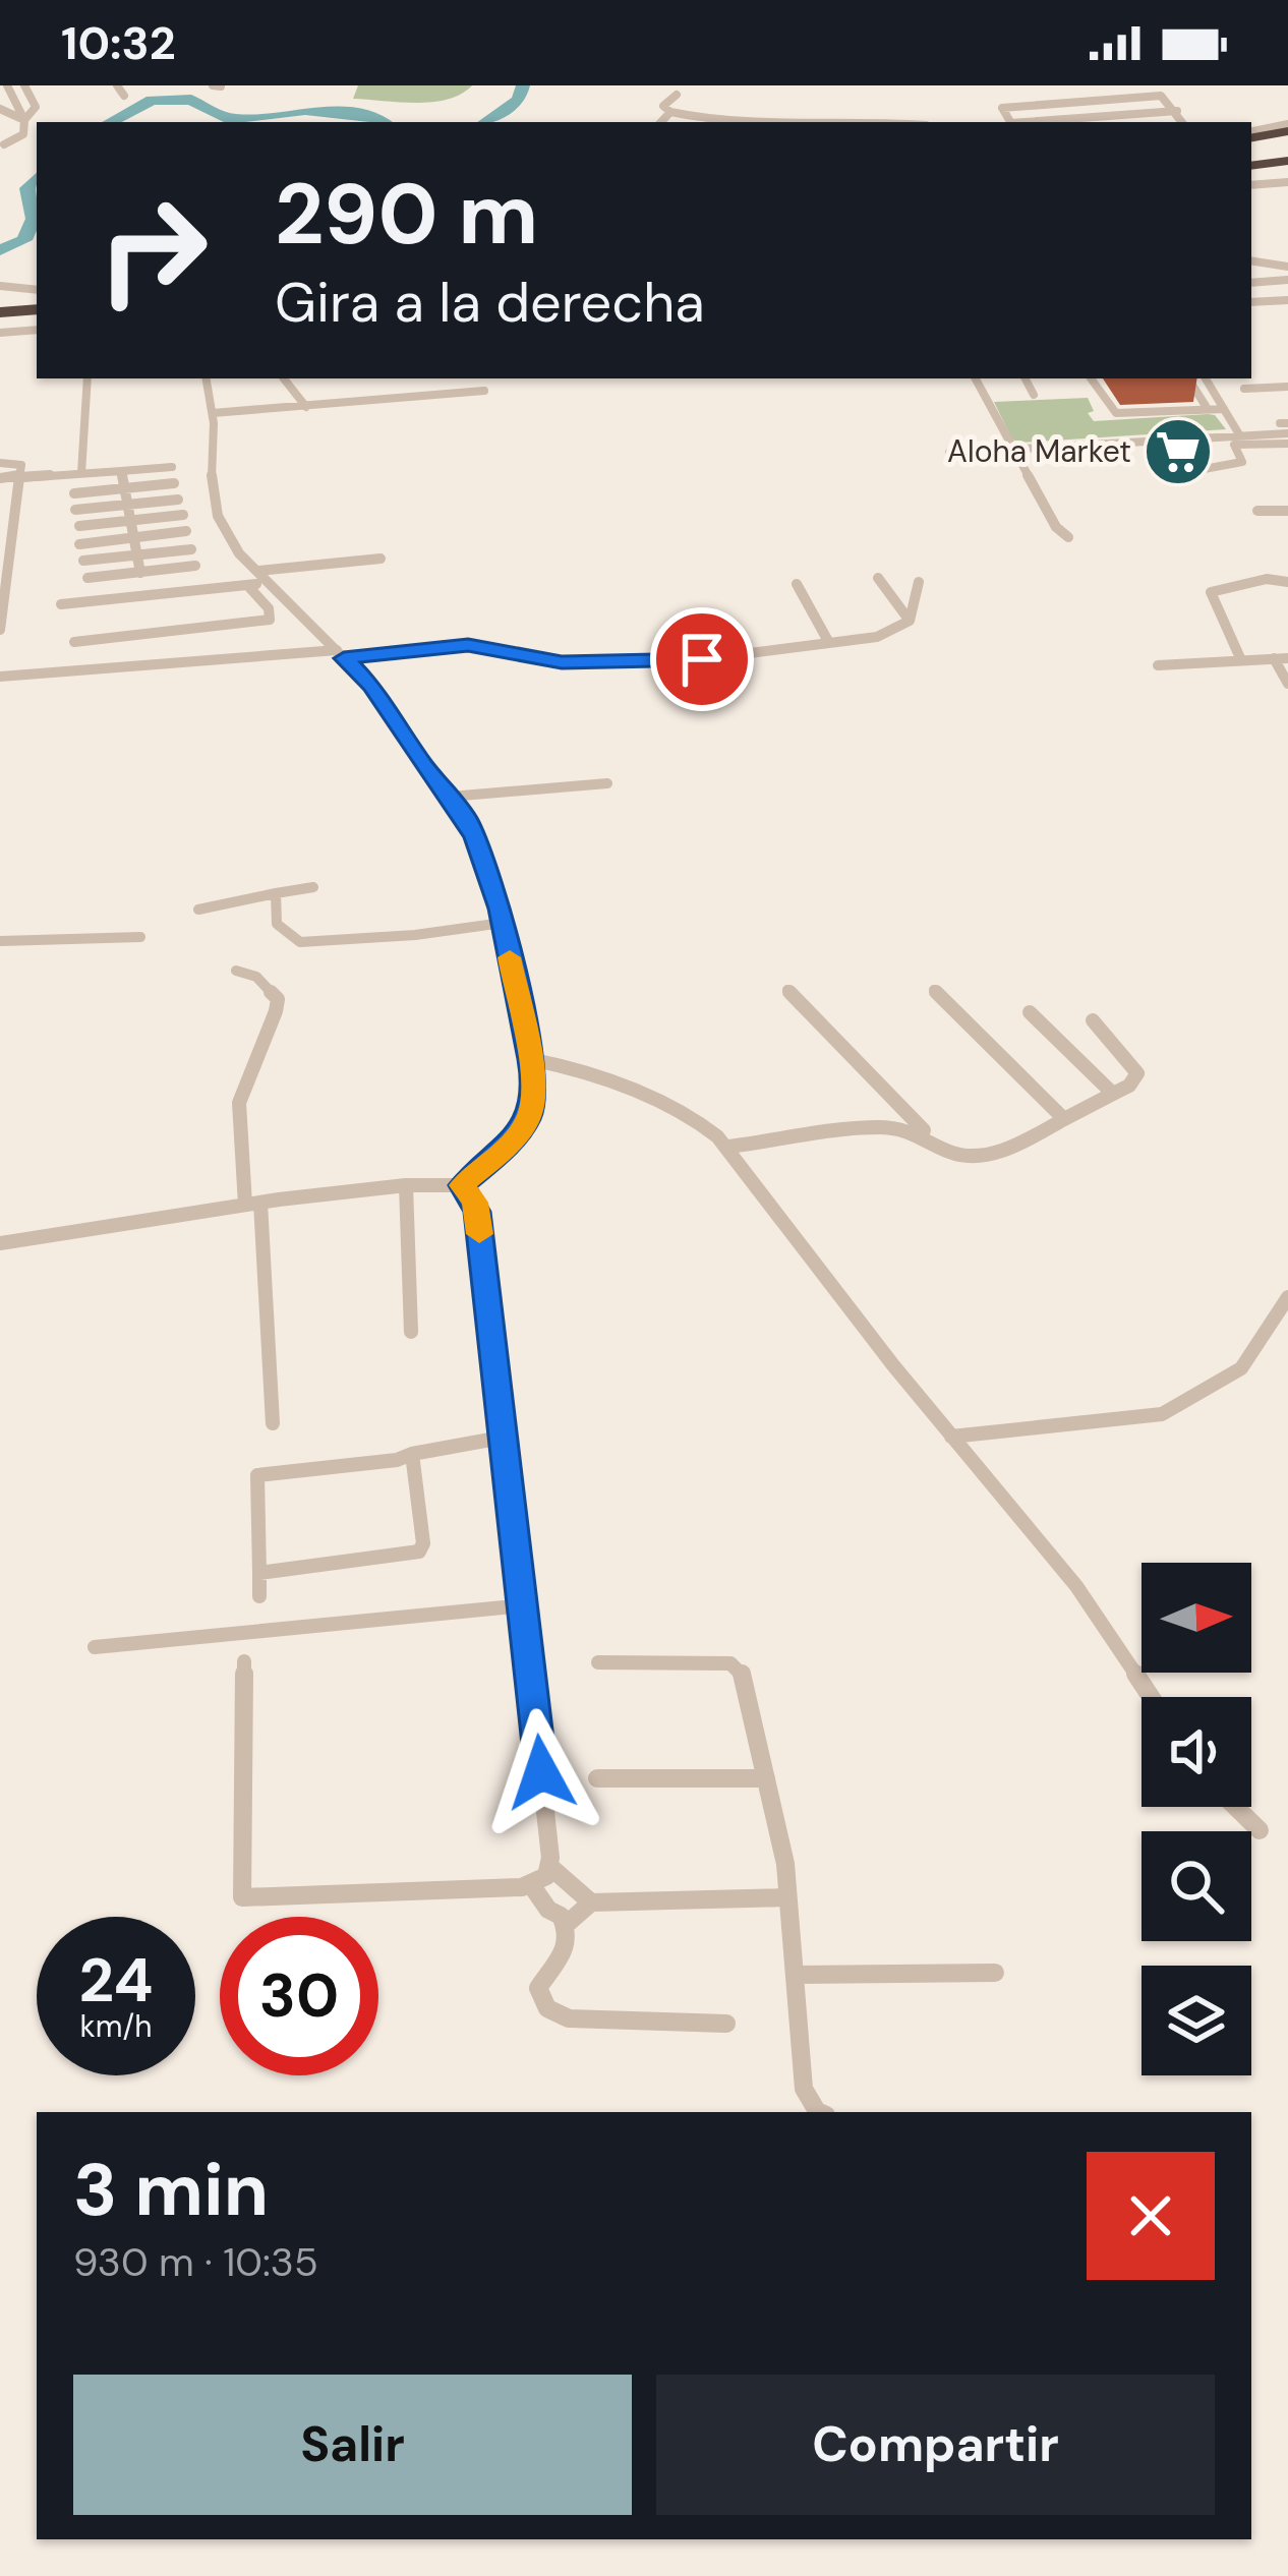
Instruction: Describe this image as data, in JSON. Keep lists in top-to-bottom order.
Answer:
{
  "places": {
    "supermarket": ["Aloha Market"]
  },
  "north": "right",
  "page": {
    "status": "10:32",
    "turn": ["290 m", "Gira a la derecha"],
    "speed": "24 km/h",
    "limit": "30",
    "heading": ["3 min", "930 m · 10:35"],
    "buttons": ["Salir", "Compartir"]
  }
}
